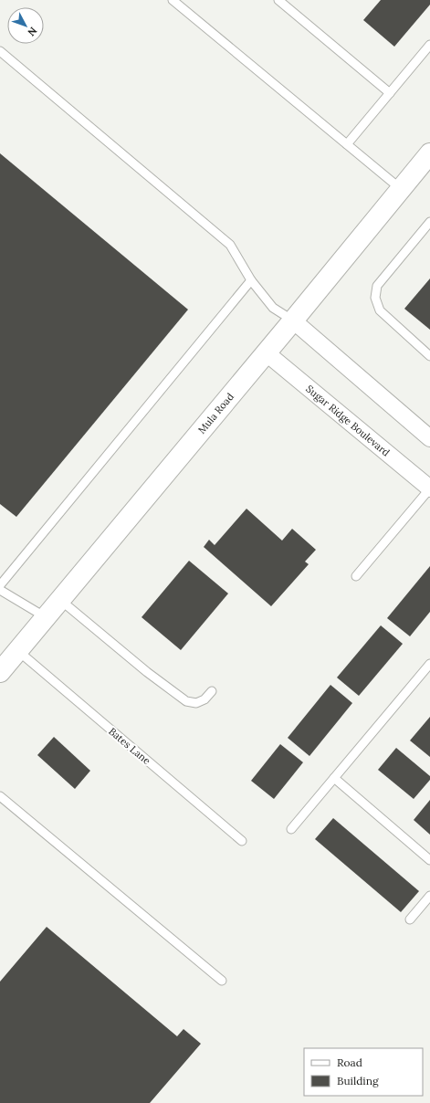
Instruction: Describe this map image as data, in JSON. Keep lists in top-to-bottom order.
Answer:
{
  "streets": {
    "street": ["Mula Road", "Sugar Ridge Boulevard"],
    "lane": ["Bates Lane"]
  },
  "crossings": [
    ["Mula Road", "Sugar Ridge Boulevard"],
    ["Mula Road", "Bates Lane"]
  ],
  "legend": ["Road", "Building"],
  "north": "bottom right"
}
